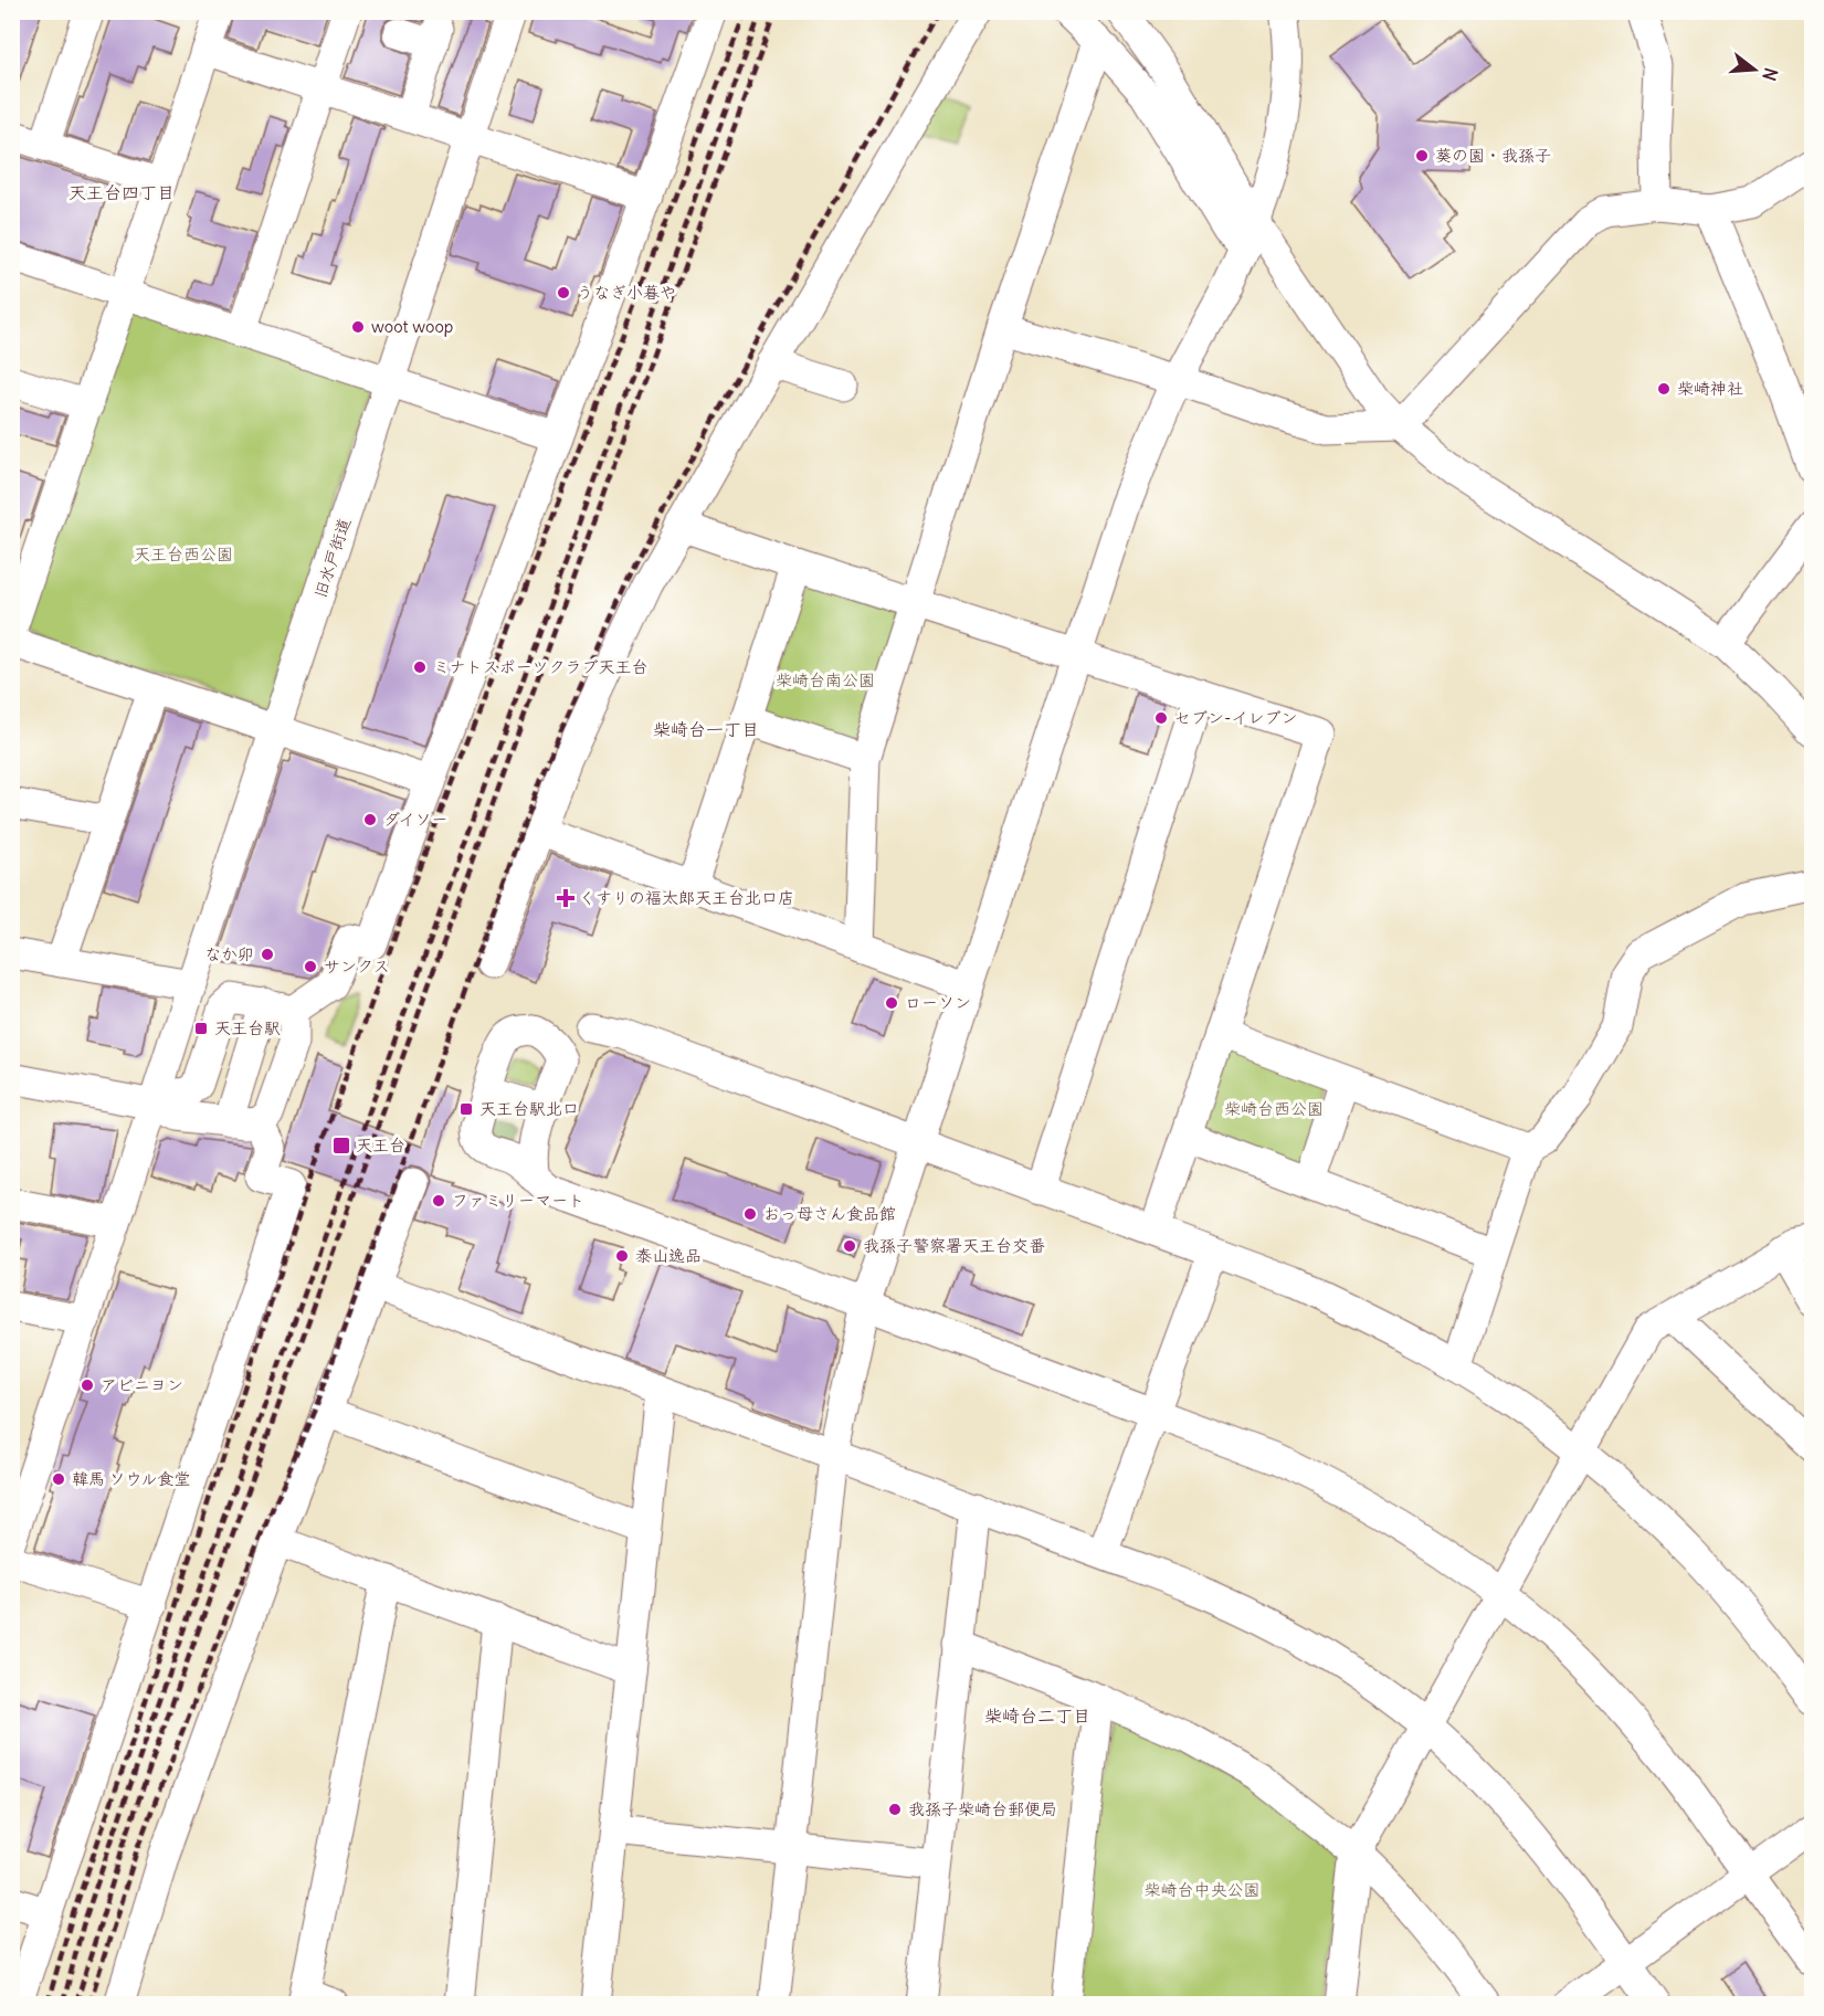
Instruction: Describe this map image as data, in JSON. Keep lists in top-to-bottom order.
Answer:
{
  "streets": {
    "street": ["旧水戸街道"]
  },
  "districts": ["天王台四丁目", "柴崎台一丁目", "柴崎台二丁目"],
  "parks": [
    "天王台西公園",
    "柴崎台南公園",
    "柴崎台西公園",
    "柴崎台中央公園"
  ],
  "places": {
    "other": [
      "葵の園・我孫子",
      "うなぎ小暮や",
      "woot woop",
      "柴崎神社",
      "ミナトスポーツクラブ天王台",
      "セブン-イレブン",
      "ダイソー",
      "なか卯",
      "サンクス",
      "ローソン",
      "ファミリーマート",
      "おっ母さん食品館",
      "我孫子警察署天王台交番",
      "泰山逸品",
      "アビニヨン",
      "韓馬 ソウル食堂",
      "我孫子柴崎台郵便局"
    ],
    "health": ["くすりの福太郎天王台北口店"],
    "transit": ["天王台駅", "天王台駅北口", "天王台"]
  },
  "north": "right"
}
